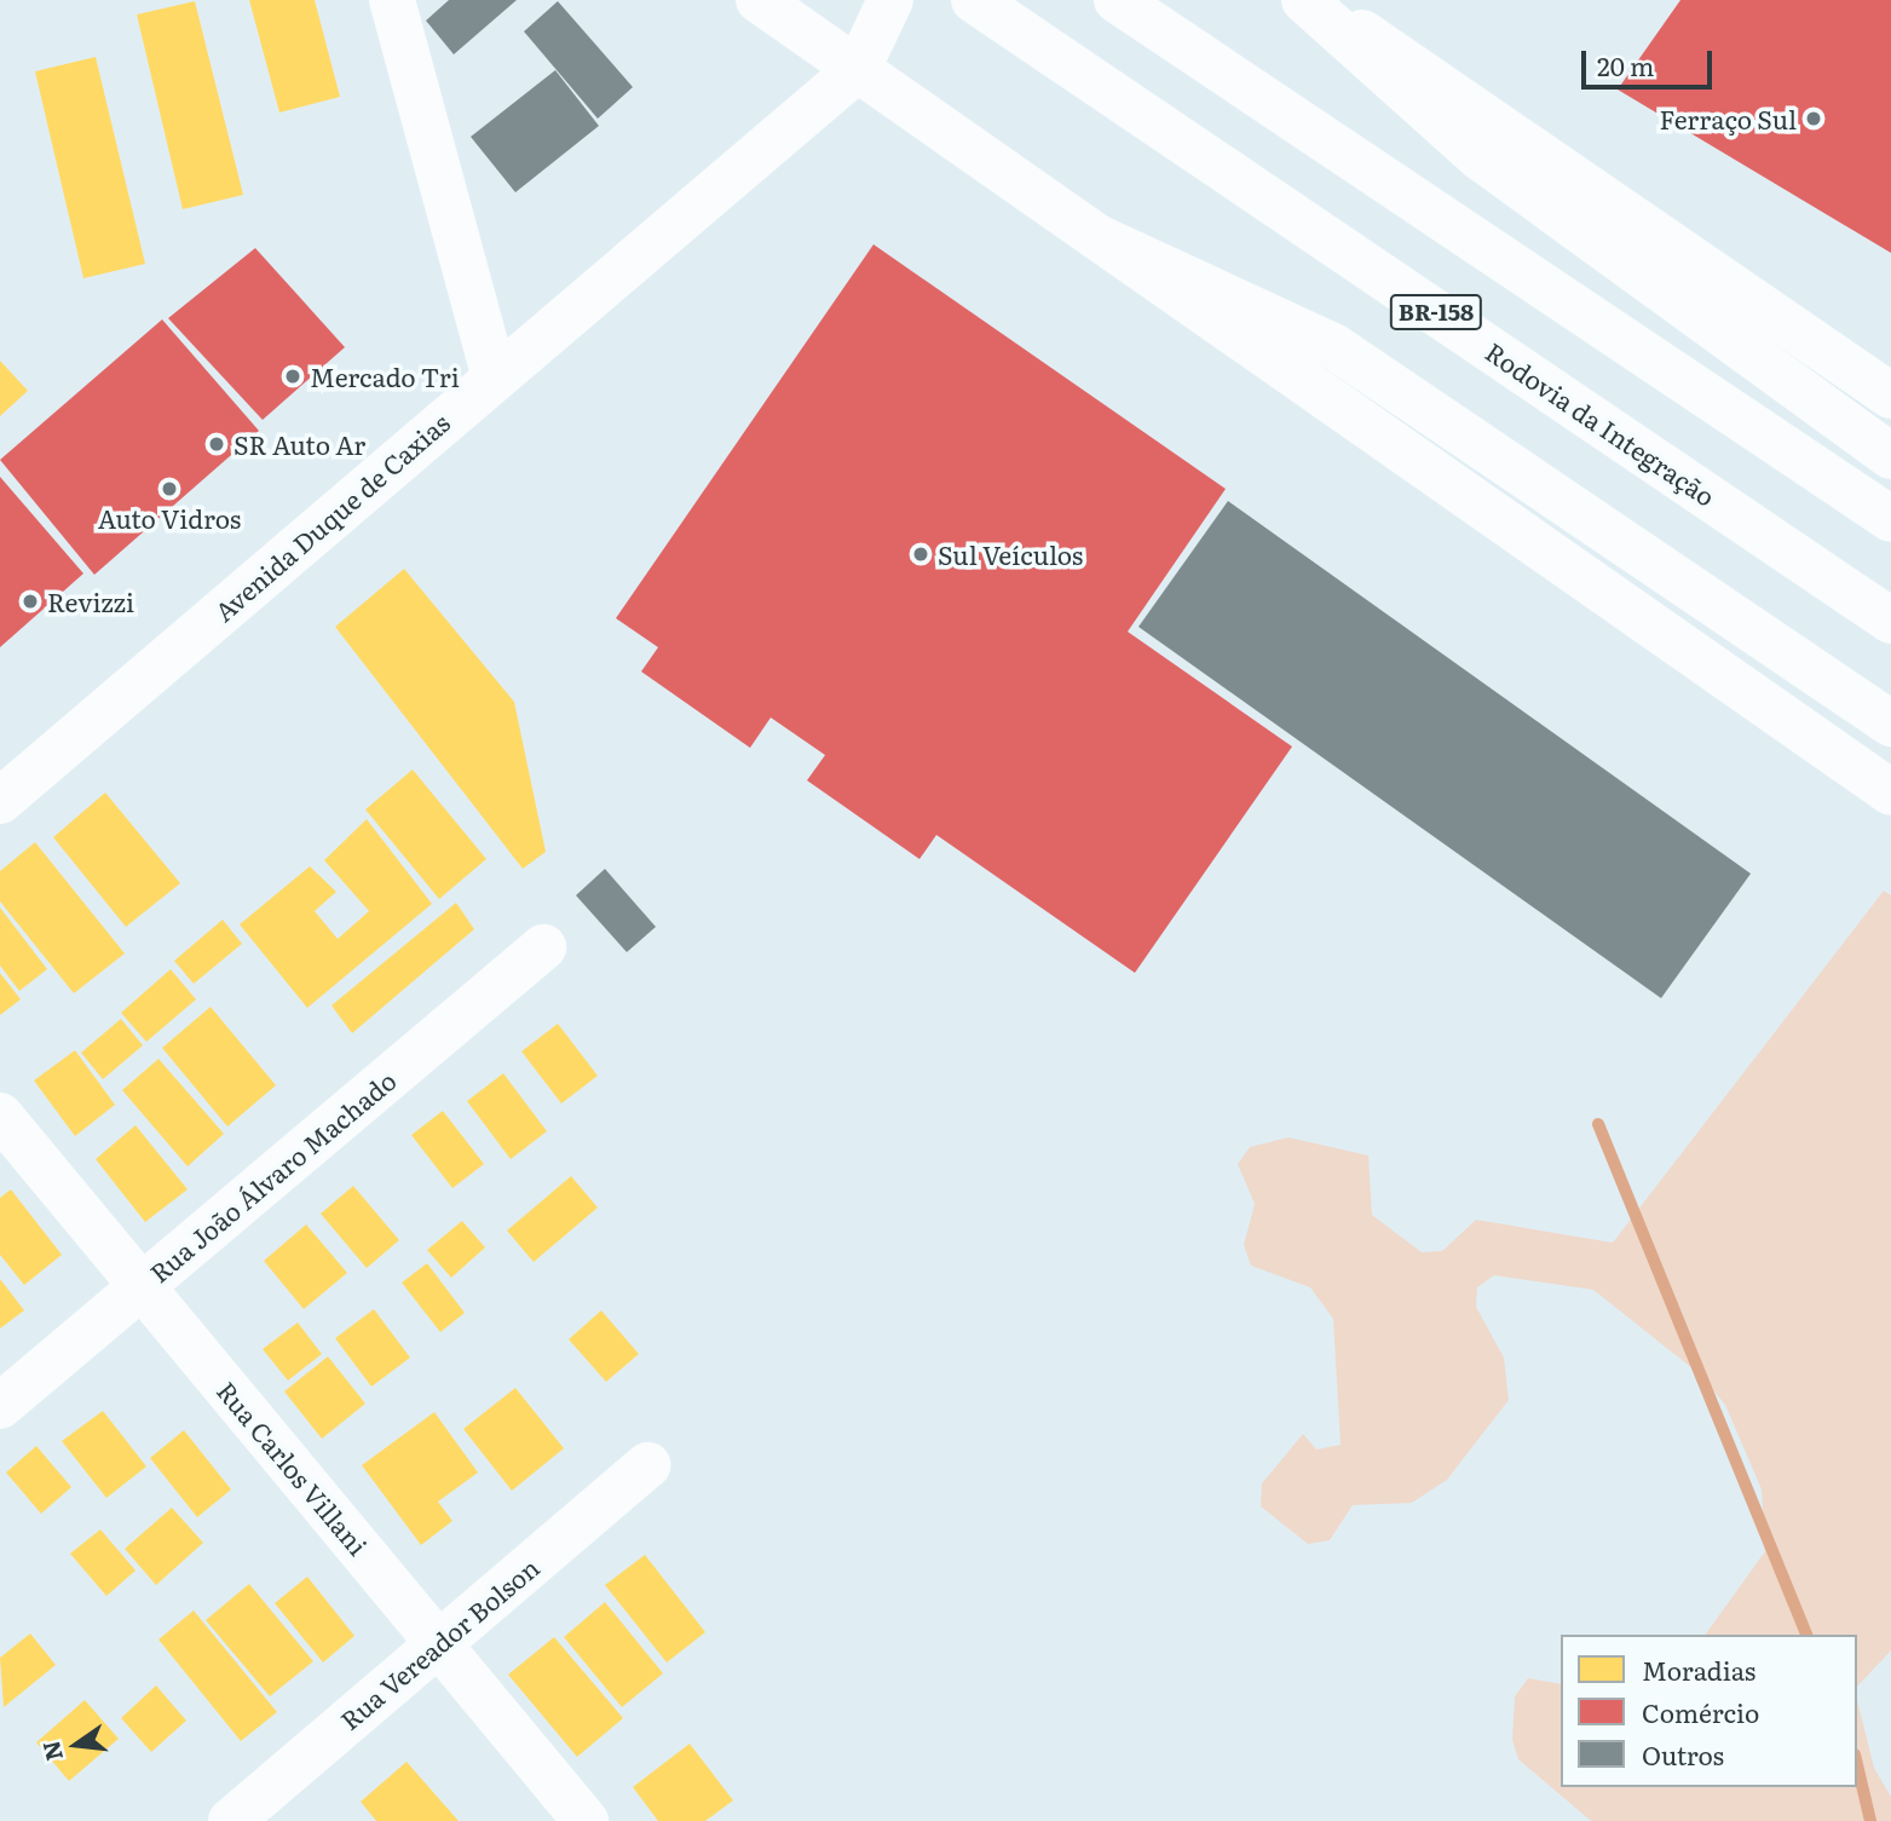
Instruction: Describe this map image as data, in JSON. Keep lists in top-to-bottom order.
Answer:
{
  "streets": {
    "main road": [
      "BR-158",
      "Rodovia da Integração",
      "Avenida Duque de Caxias",
      "Rua João Álvaro Machado",
      "Rua Carlos Villani",
      "Rua Vereador Bolson"
    ]
  },
  "crossings": [
    ["Rua João Álvaro Machado", "Rua Carlos Villani"],
    ["Rua Carlos Villani", "Rua Vereador Bolson"]
  ],
  "places": [
    "Ferraço Sul",
    "Mercado Tri",
    "SR Auto Ar",
    "Auto Vidros",
    "Sul Veículos",
    "Revizzi"
  ],
  "legend": ["Moradias", "Comércio", "Outros"],
  "scale_bar": "20 m",
  "north": "left"
}
